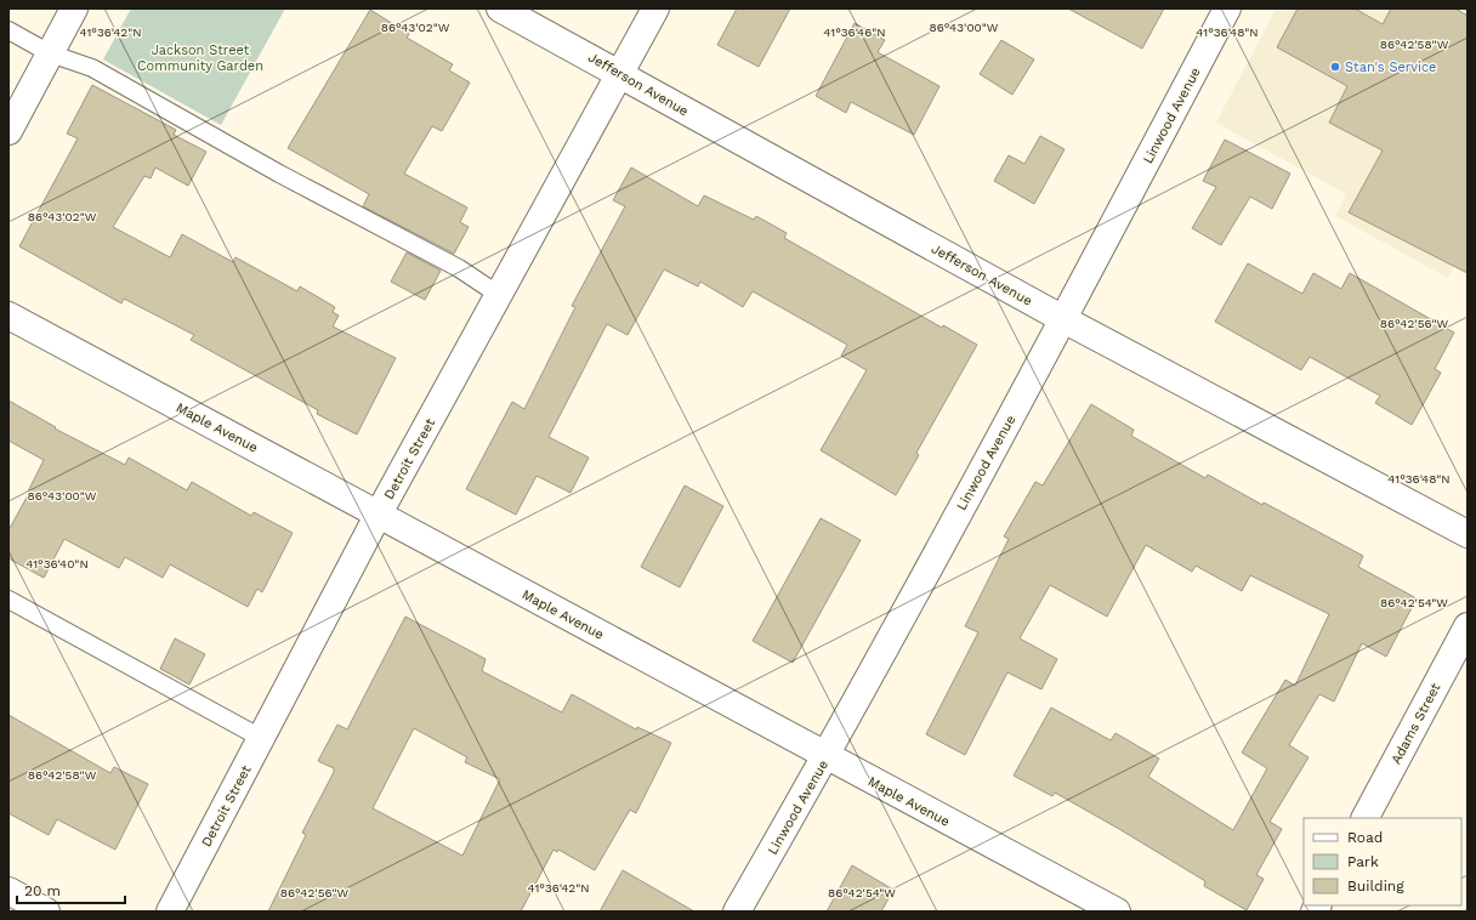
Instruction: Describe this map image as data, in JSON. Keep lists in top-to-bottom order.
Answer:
{
  "streets": {
    "street": [
      "Jefferson Avenue",
      "Linwood Avenue",
      "Maple Avenue",
      "Detroit Street",
      "Adams Street"
    ]
  },
  "crossings": [
    ["Jefferson Avenue", "Linwood Avenue"],
    ["Jefferson Avenue", "Detroit Street"],
    ["Linwood Avenue", "Maple Avenue"],
    ["Maple Avenue", "Detroit Street"]
  ],
  "parks": ["Jackson Street Community Garden"],
  "places": ["Stan's Service"],
  "legend": ["Road", "Park", "Building"],
  "scale_bar": "20 m",
  "coordinates": [
    "86°43'02\"W",
    "86°43'00\"W",
    "41°36'42\"N",
    "41°36'46\"N",
    "41°36'48\"N",
    "86°42'58\"W",
    "86°42'56\"W",
    "41°36'40\"N",
    "86°42'54\"W"
  ]
}
